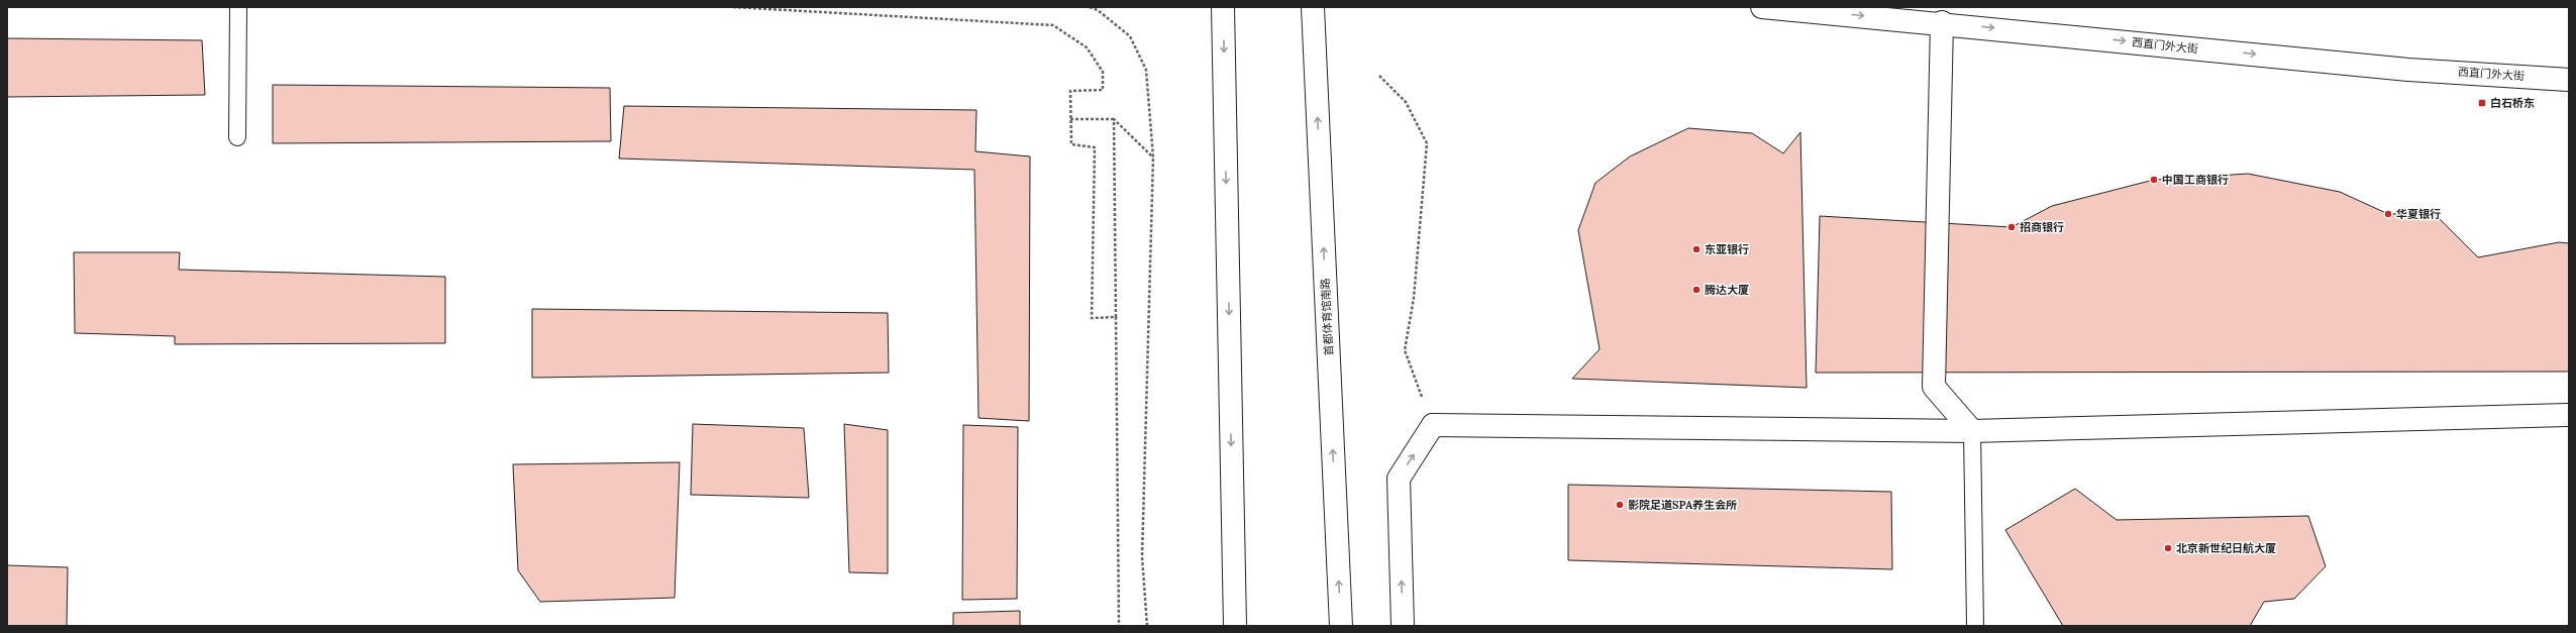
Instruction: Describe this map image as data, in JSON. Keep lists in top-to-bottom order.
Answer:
{
  "streets": {
    "street": ["西直门外大街", "首都体育馆南路"]
  },
  "one_way": ["西直门外大街"],
  "places": {
    "transit": ["白石桥东"],
    "other": [
      "中国工商银行",
      "华夏银行",
      "招商银行",
      "东亚银行",
      "腾达大厦",
      "影院足道SPA养生会所",
      "北京新世纪日航大厦"
    ]
  }
}
